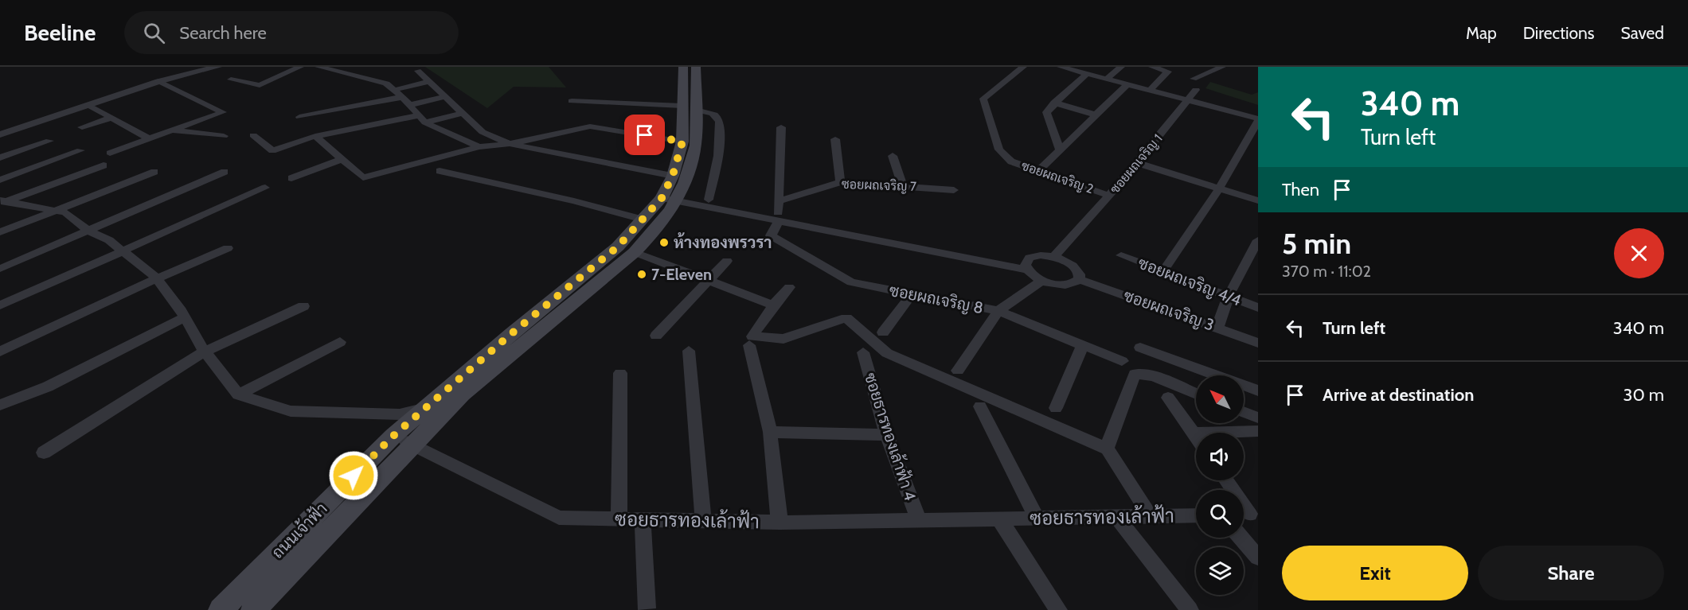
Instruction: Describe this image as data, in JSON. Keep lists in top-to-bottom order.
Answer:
{
  "streets": {
    "main road": ["ถนนเจ้าฟ้า"],
    "street": [
      "ซอยผถเจริญ 1",
      "ซอยผถเจริญ 2",
      "ซอยผถเจริญ 7",
      "ซอยผถเจริญ 4/4",
      "ซอยผถเจริญ 8",
      "ซอยผถเจริญ 3",
      "ซอยธารทองเล้าฟ้า 4",
      "ซอยธารทองเล้าฟ้า"
    ]
  },
  "crossings": [
    ["ซอยผถเจริญ 1", "ซอยผถเจริญ 2"],
    ["ซอยธารทองเล้าฟ้า 4", "ซอยธารทองเล้าฟ้า"],
    ["ซอยธารทองเล้าฟ้า", "ถนนเจ้าฟ้า"]
  ],
  "places": ["ห้างทองพรวรา", "7-Eleven"],
  "north": "top left",
  "page": {
    "header": "Beeline",
    "search": "Search here",
    "nav": ["Map", "Directions", "Saved"],
    "turn": ["340 m", "Turn left"],
    "then": "Then",
    "heading": ["5 min", "370 m · 11:02"],
    "list": [
      {
        "name": "Turn left",
        "value": "340 m"
      },
      {
        "name": "Arrive at destination",
        "value": "30 m"
      }
    ],
    "buttons": ["Exit", "Share"]
  }
}
